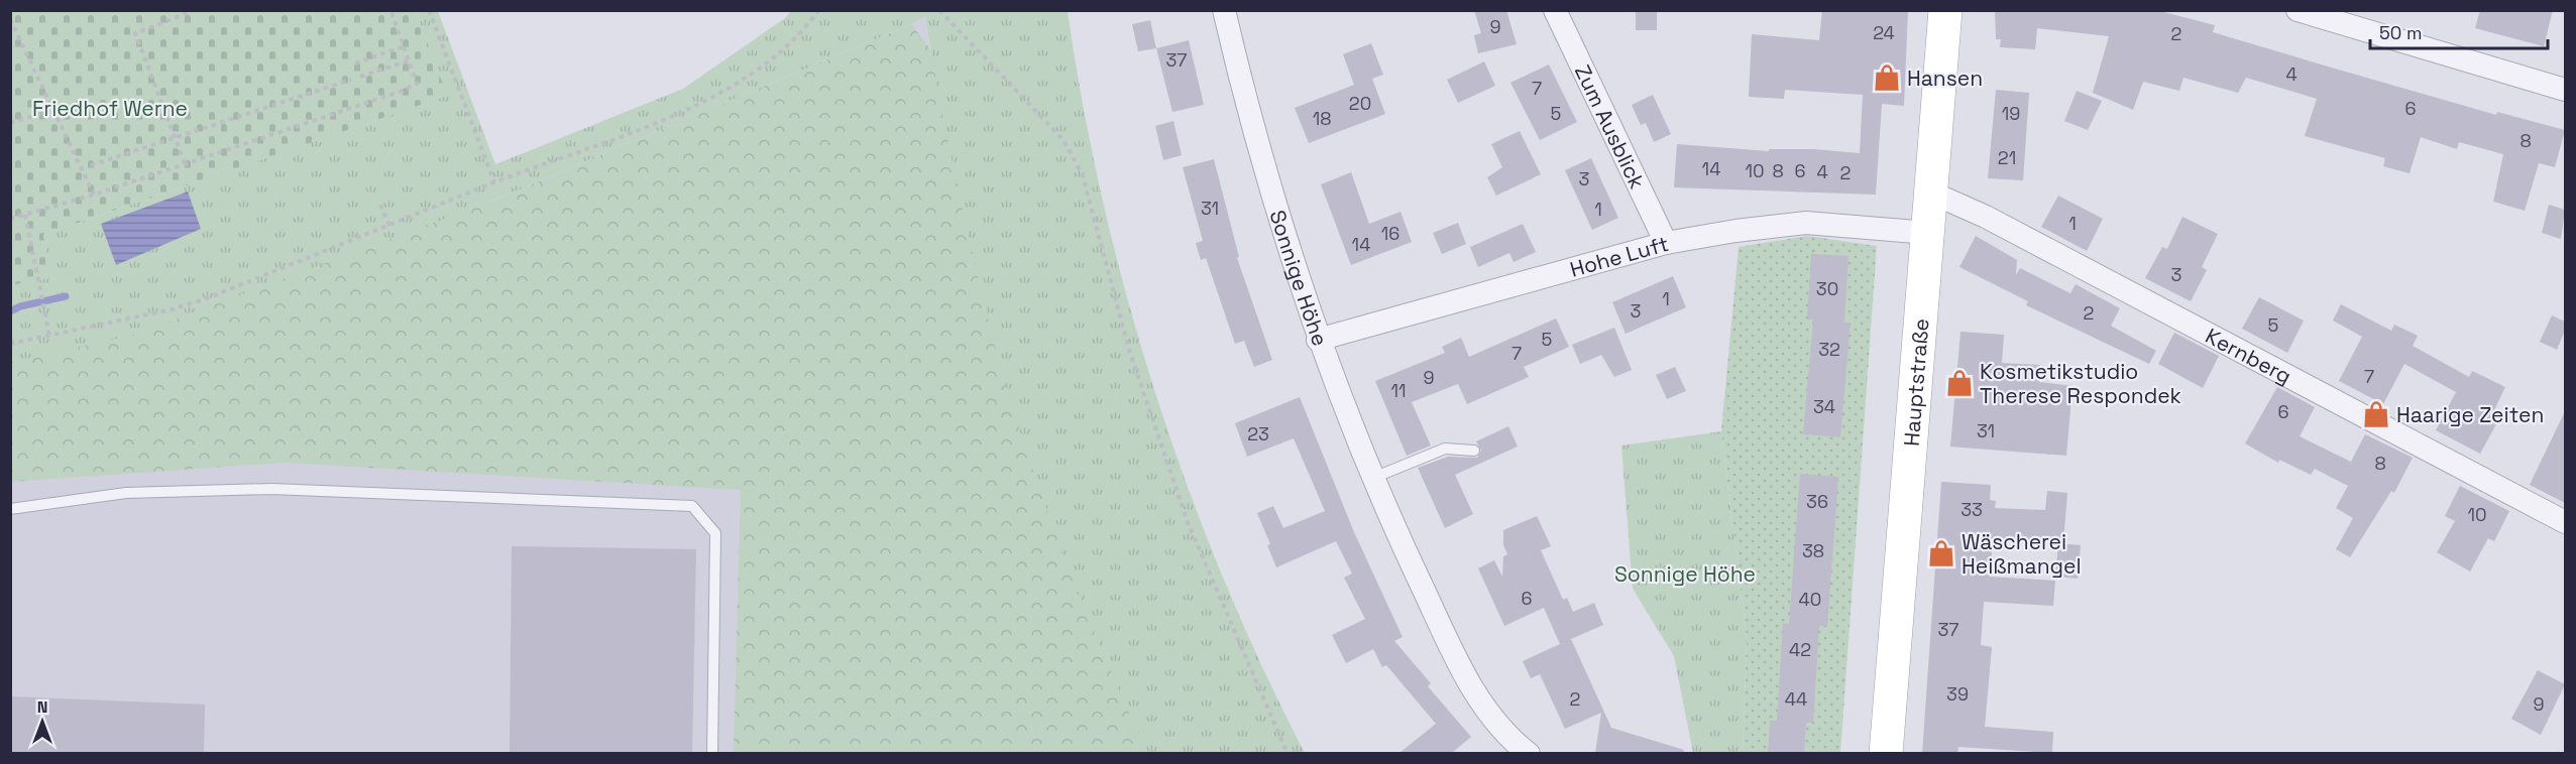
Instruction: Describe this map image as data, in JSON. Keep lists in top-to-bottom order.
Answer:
{
  "streets": {
    "main road": ["Hauptstraße"],
    "street": [
      "Zum Ausblick",
      "Hohe Luft",
      "Sonnige Höhe",
      "Kernberg"
    ]
  },
  "crossings": [
    ["Zum Ausblick", "Hohe Luft"],
    ["Hohe Luft", "Sonnige Höhe"],
    ["Hohe Luft", "Hauptstraße"],
    ["Kernberg", "Hauptstraße"]
  ],
  "parks": ["Friedhof Werne", "Sonnige Höhe"],
  "places": {
    "shop": [
      "Hansen",
      "Kosmetikstudio Therese Respondek",
      "Haarige Zeiten",
      "Wäscherei Heißmangel"
    ]
  },
  "house_numbers": [
    "9",
    "24",
    "2",
    "37",
    "4",
    "7",
    "20",
    "6",
    "5",
    "19",
    "18",
    "8",
    "21",
    "14",
    "10",
    "8",
    "6",
    "4",
    "2",
    "3",
    "31",
    "1",
    "1",
    "16",
    "14",
    "3",
    "30",
    "1",
    "3",
    "2",
    "5",
    "5",
    "32",
    "7",
    "7",
    "9",
    "11",
    "34",
    "6",
    "31",
    "23",
    "8",
    "36",
    "33",
    "10",
    "38",
    "6",
    "40",
    "37",
    "42",
    "39",
    "2",
    "44",
    "9"
  ],
  "scale_bar": "50 m",
  "north": "top"
}
